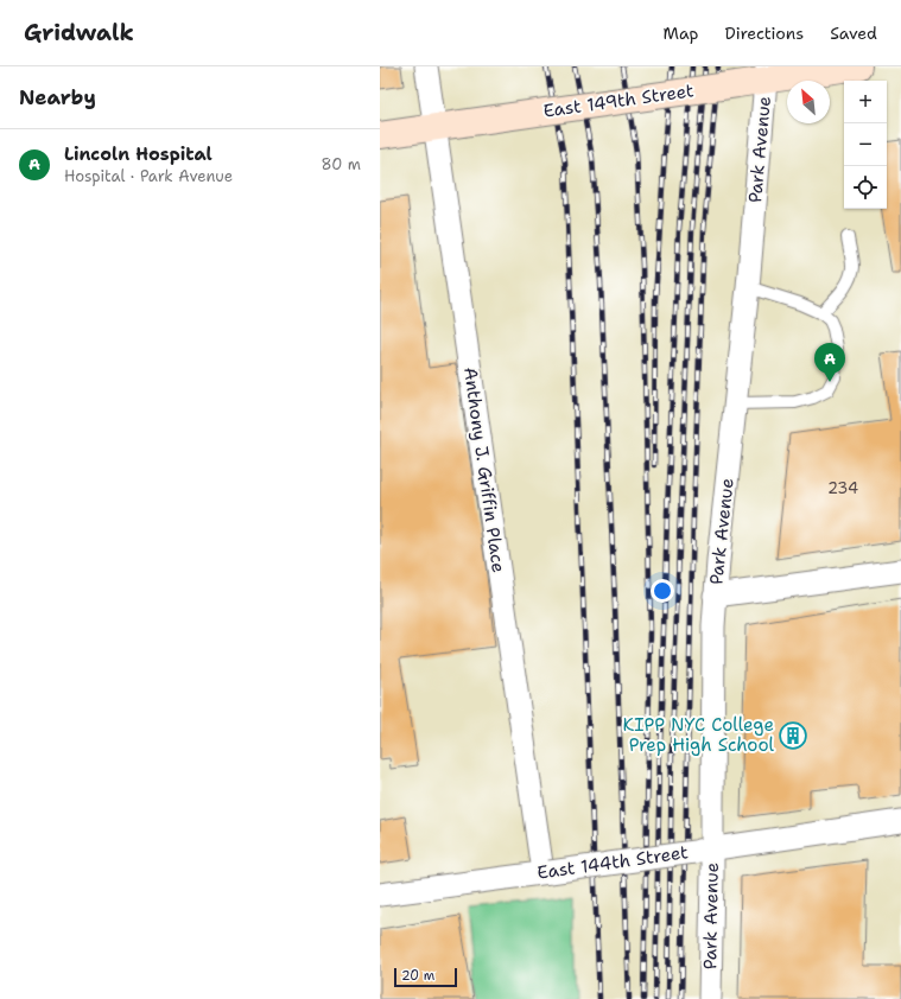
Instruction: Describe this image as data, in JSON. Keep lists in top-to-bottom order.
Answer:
{
  "streets": {
    "main road": ["East 149th Street"],
    "street": ["Park Avenue", "Anthony J. Griffin Place", "East 144th Street"]
  },
  "crossings": [
    ["East 149th Street", "Park Avenue"],
    ["East 149th Street", "Anthony J. Griffin Place"],
    ["Park Avenue", "East 144th Street"],
    ["Anthony J. Griffin Place", "East 144th Street"]
  ],
  "places": {
    "building": ["KIPP NYC College Prep High School"]
  },
  "house_numbers": ["234"],
  "scale_bar": "20 m",
  "north": "top left",
  "page": {
    "header": "Gridwalk",
    "nav": ["Map", "Directions", "Saved"],
    "heading": "Nearby",
    "map_buttons": ["+", "−"],
    "list": [
      {
        "mark": "A",
        "name": "Lincoln Hospital",
        "note": "Hospital · Park Avenue",
        "value": "80 m"
      }
    ],
    "pins": "A",
    "scale": "20 m"
  }
}
